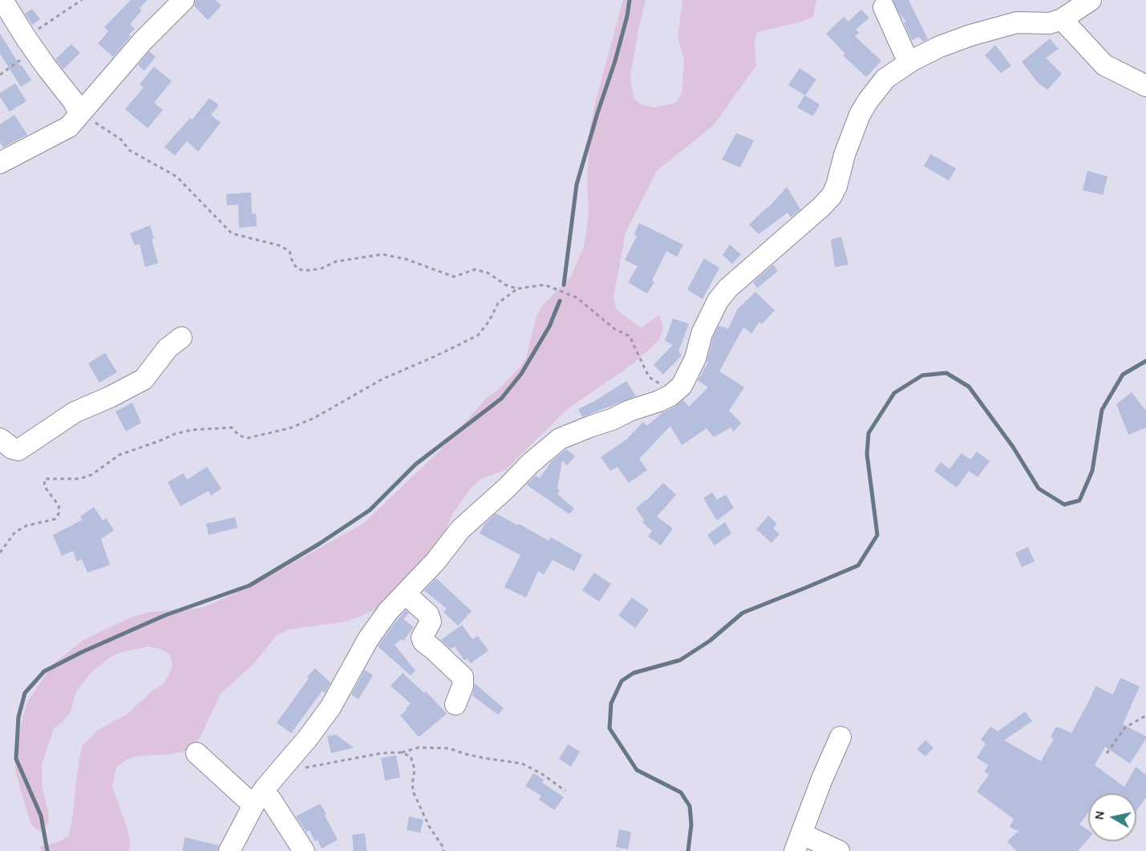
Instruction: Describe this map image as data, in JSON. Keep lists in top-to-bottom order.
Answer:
{
  "north": "left"
}
